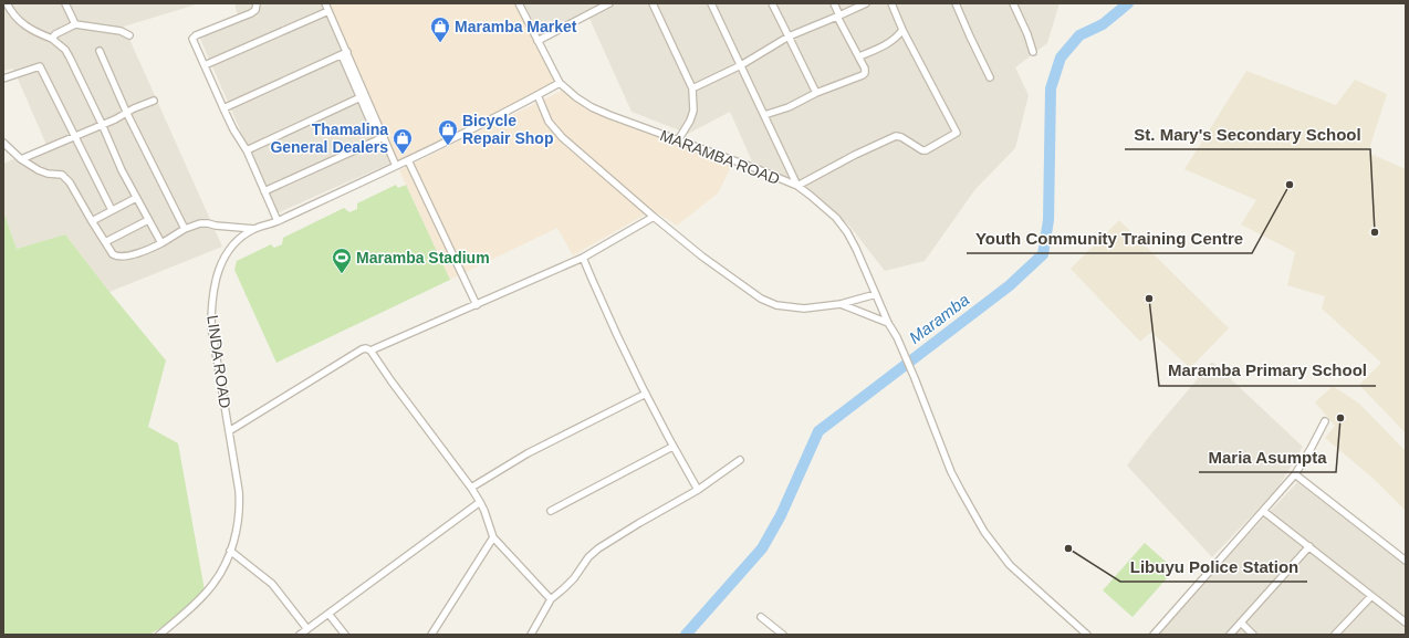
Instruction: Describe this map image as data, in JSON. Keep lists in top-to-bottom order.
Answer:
{
  "streets": {
    "street": ["MARAMBA ROAD", "LINDA ROAD"]
  },
  "crossings": [
    ["MARAMBA ROAD", "LINDA ROAD"]
  ],
  "water": ["Maramba"],
  "places": {
    "shop": ["Maramba Market", "Bicycle Repair Shop", "Thamalina General Dealers"],
    "other": [
      "Youth Community Training Centre",
      "St. Mary's Secondary School",
      "Maramba Primary School",
      "Maria Asumpta",
      "Libuyu Police Station"
    ],
    "sports": ["Maramba Stadium"]
  }
}
